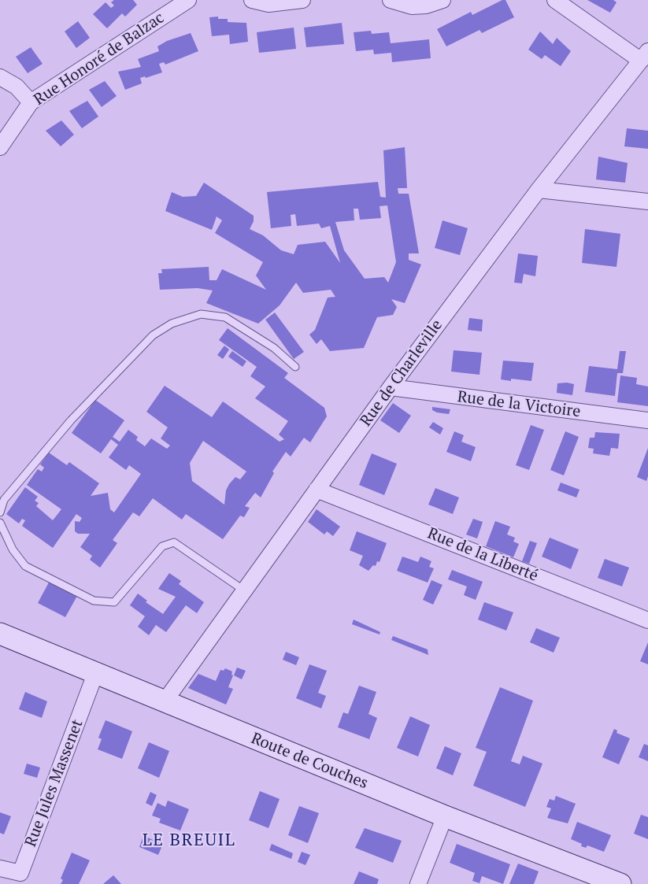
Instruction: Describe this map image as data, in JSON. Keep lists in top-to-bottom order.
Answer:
{
  "streets": {
    "main road": ["Route de Couches"],
    "street": [
      "Rue Honoré de Balzac",
      "Rue de Charleville",
      "Rue de la Victoire",
      "Rue de la Liberté",
      "Rue Jules Massenet"
    ]
  },
  "crossings": [
    ["Rue de Charleville", "Rue de la Victoire"],
    ["Rue de Charleville", "Rue de la Liberté"],
    ["Rue de Charleville", "Route de Couches"],
    ["Route de Couches", "Rue Jules Massenet"]
  ],
  "districts": ["LE BREUIL"]
}
